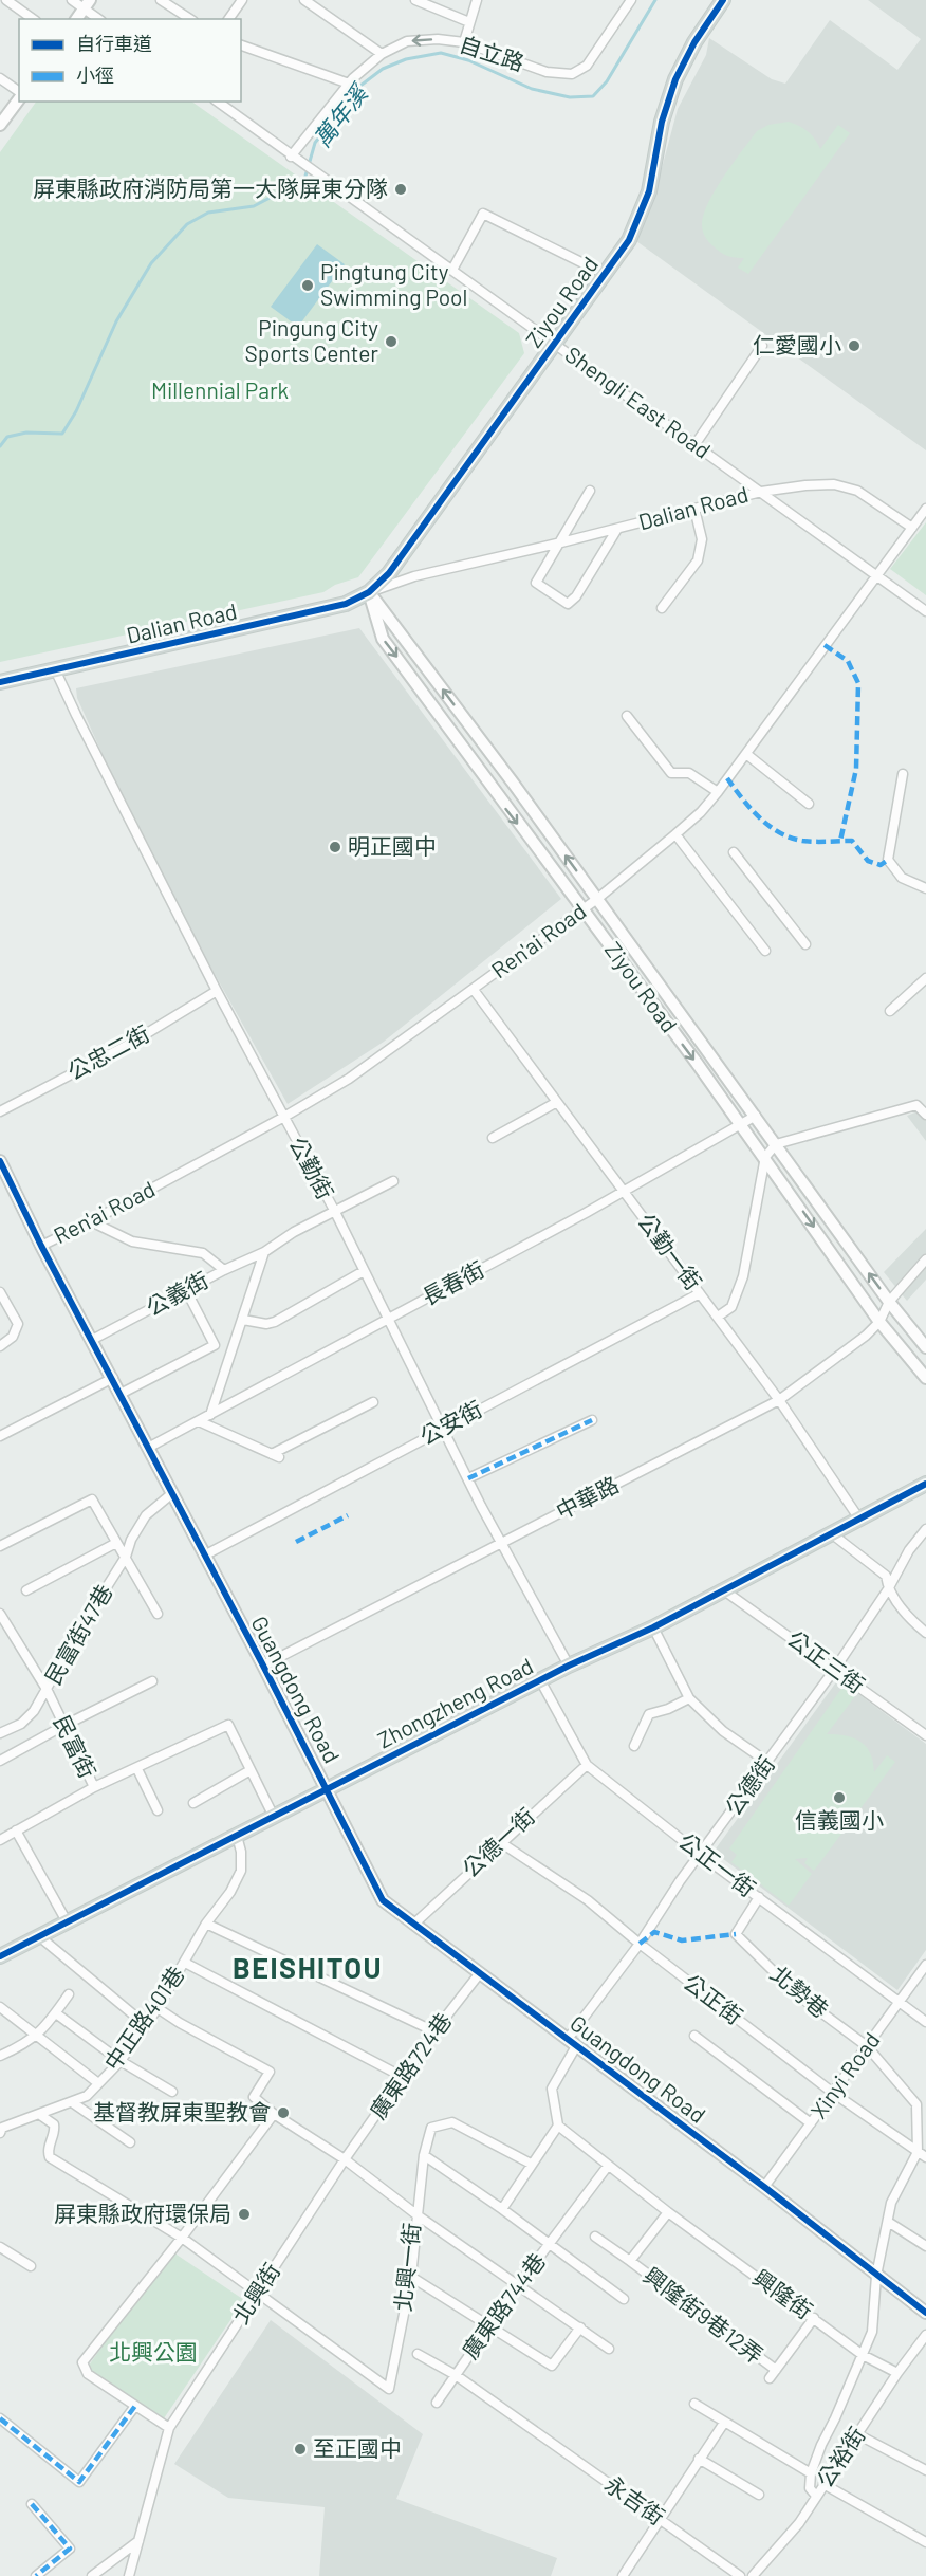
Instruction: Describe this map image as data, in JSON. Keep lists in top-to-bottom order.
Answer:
{
  "streets": {
    "main road": ["Ziyou Road", "Dalian Road", "Zhongzheng Road"],
    "street": [
      "自立路",
      "Shengli East Road",
      "Ren'ai Road",
      "公忠二街",
      "公勤街",
      "公勤一街",
      "長春街",
      "公義街",
      "公安街",
      "中華路",
      "民富街47巷",
      "公正三街",
      "Guangdong Road",
      "民富街",
      "公德街",
      "公德一街",
      "公正一街",
      "北勢巷",
      "公正街",
      "中正路401巷",
      "廣東路724巷",
      "Xinyi Road",
      "北興一街",
      "北興街",
      "興隆街",
      "廣東路744巷",
      "興隆街9巷12弄",
      "公裕街",
      "永吉街"
    ]
  },
  "crossings": [
    ["自立路", "Shengli East Road"],
    ["Ziyou Road", "Shengli East Road"],
    ["Ziyou Road", "Dalian Road"],
    ["Ziyou Road", "Ren'ai Road"],
    ["Ziyou Road", "長春街"],
    ["Ziyou Road", "中華路"],
    ["Shengli East Road", "Dalian Road"],
    ["Shengli East Road", "Ren'ai Road"],
    ["Dalian Road", "Ren'ai Road"],
    ["Dalian Road", "公勤街"],
    ["Ren'ai Road", "公勤街"],
    ["Ren'ai Road", "公勤一街"],
    ["Ren'ai Road", "Guangdong Road"],
    ["公忠二街", "公勤街"],
    ["公勤街", "長春街"],
    ["公勤街", "公義街"],
    ["公勤街", "公安街"],
    ["公勤街", "中華路"],
    ["公勤街", "Zhongzheng Road"],
    ["公勤一街", "長春街"],
    ["公勤一街", "公安街"],
    ["公勤一街", "中華路"],
    ["公勤一街", "Zhongzheng Road"],
    ["長春街", "Guangdong Road"],
    ["公義街", "Guangdong Road"],
    ["公安街", "Guangdong Road"],
    ["中華路", "Guangdong Road"],
    ["民富街47巷", "Guangdong Road"],
    ["民富街47巷", "民富街"],
    ["公正三街", "Zhongzheng Road"],
    ["公正三街", "公德街"],
    ["Guangdong Road", "Zhongzheng Road"],
    ["Guangdong Road", "公德街"],
    ["Guangdong Road", "公德一街"],
    ["Guangdong Road", "廣東路724巷"],
    ["Guangdong Road", "Xinyi Road"],
    ["Zhongzheng Road", "公正一街"],
    ["Zhongzheng Road", "中正路401巷"],
    ["公德街", "公正一街"],
    ["公德街", "公正街"],
    ["公德一街", "公正一街"],
    ["公德一街", "公正街"],
    ["公正一街", "北勢巷"],
    ["公正一街", "Xinyi Road"],
    ["北勢巷", "公正街"],
    ["北勢巷", "Xinyi Road"],
    ["公正街", "Xinyi Road"],
    ["中正路401巷", "北興一街"],
    ["廣東路724巷", "北興一街"],
    ["廣東路724巷", "北興街"],
    ["北興一街", "北興街"],
    ["興隆街", "興隆街9巷12弄"],
    ["興隆街", "公裕街"],
    ["廣東路744巷", "永吉街"]
  ],
  "districts": ["BEISHITOU"],
  "water": ["萬年溪"],
  "parks": ["Millennial Park", "北興公園"],
  "places": [
    "屏東縣政府消防局第一大隊屏東分隊",
    "Pingtung City Swimming Pool",
    "Pingung City Sports Center",
    "仁愛國小",
    "明正國中",
    "信義國小",
    "基督教屏東聖教會",
    "屏東縣政府環保局",
    "至正國中"
  ],
  "legend": ["自行車道", "小徑"]
}
